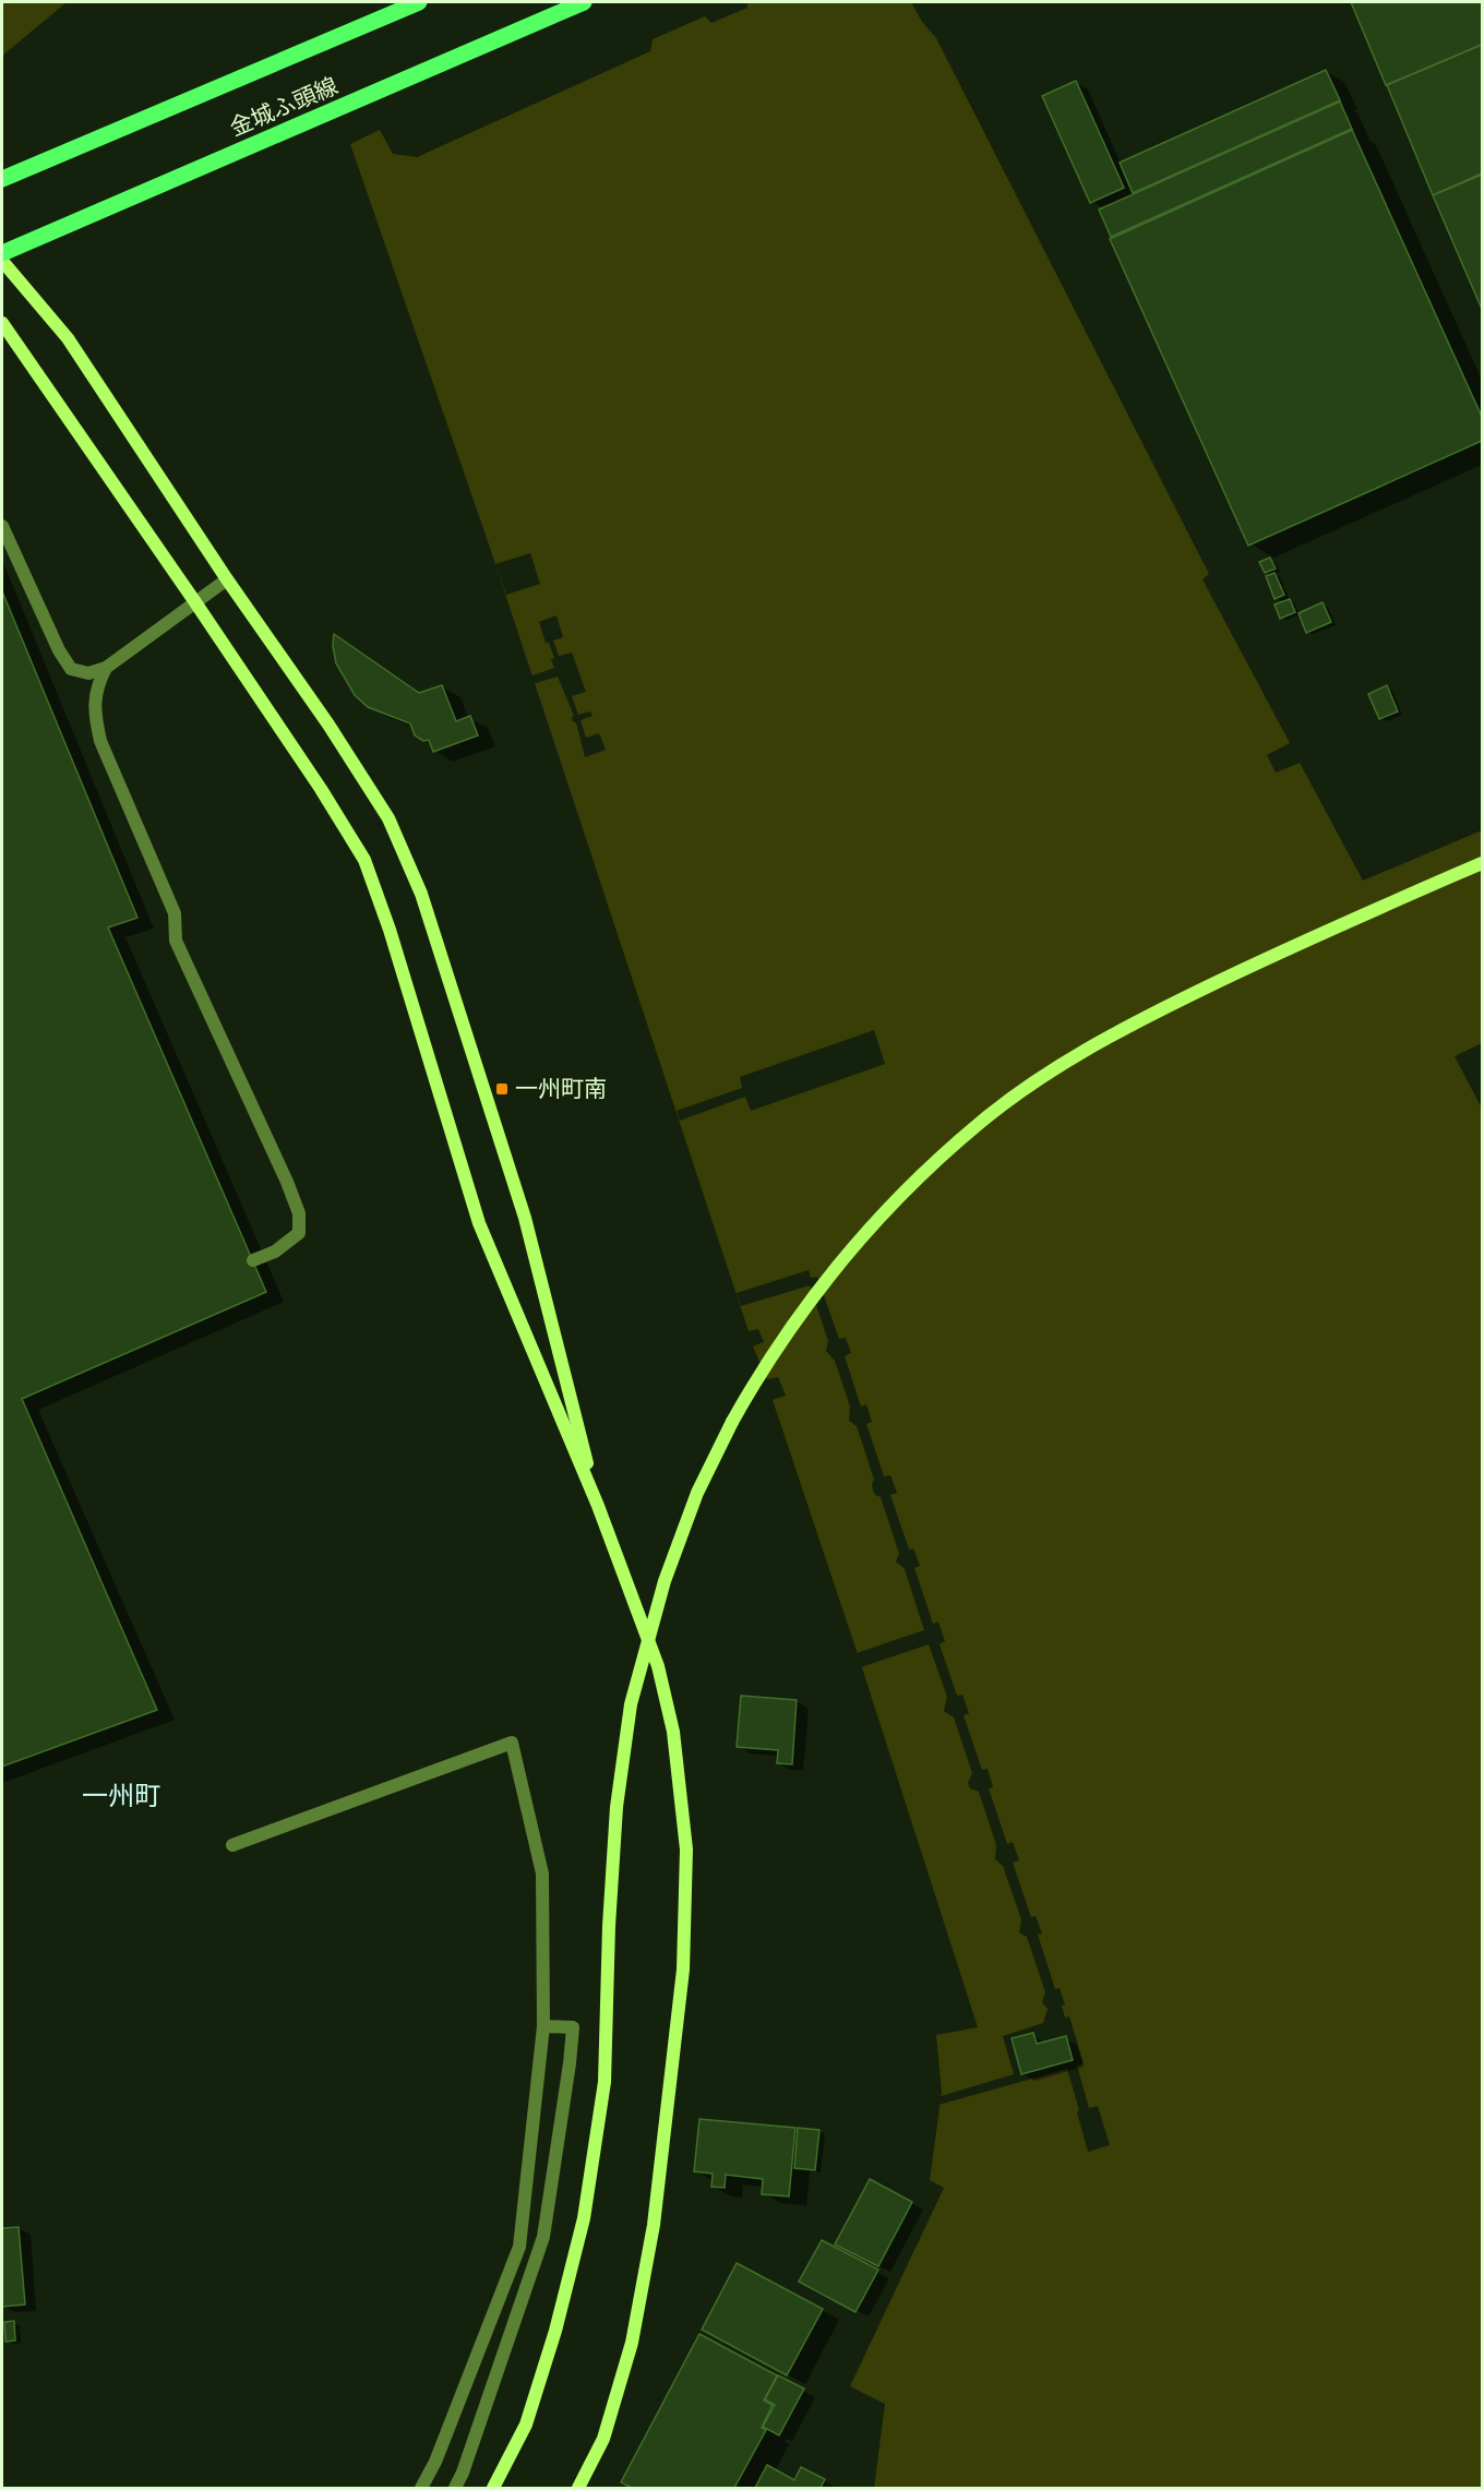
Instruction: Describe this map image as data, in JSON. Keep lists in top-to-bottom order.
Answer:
{
  "streets": {
    "main road": ["金城ふ頭線"]
  },
  "districts": ["一州町"],
  "places": {
    "transit": ["一州町南"]
  }
}
